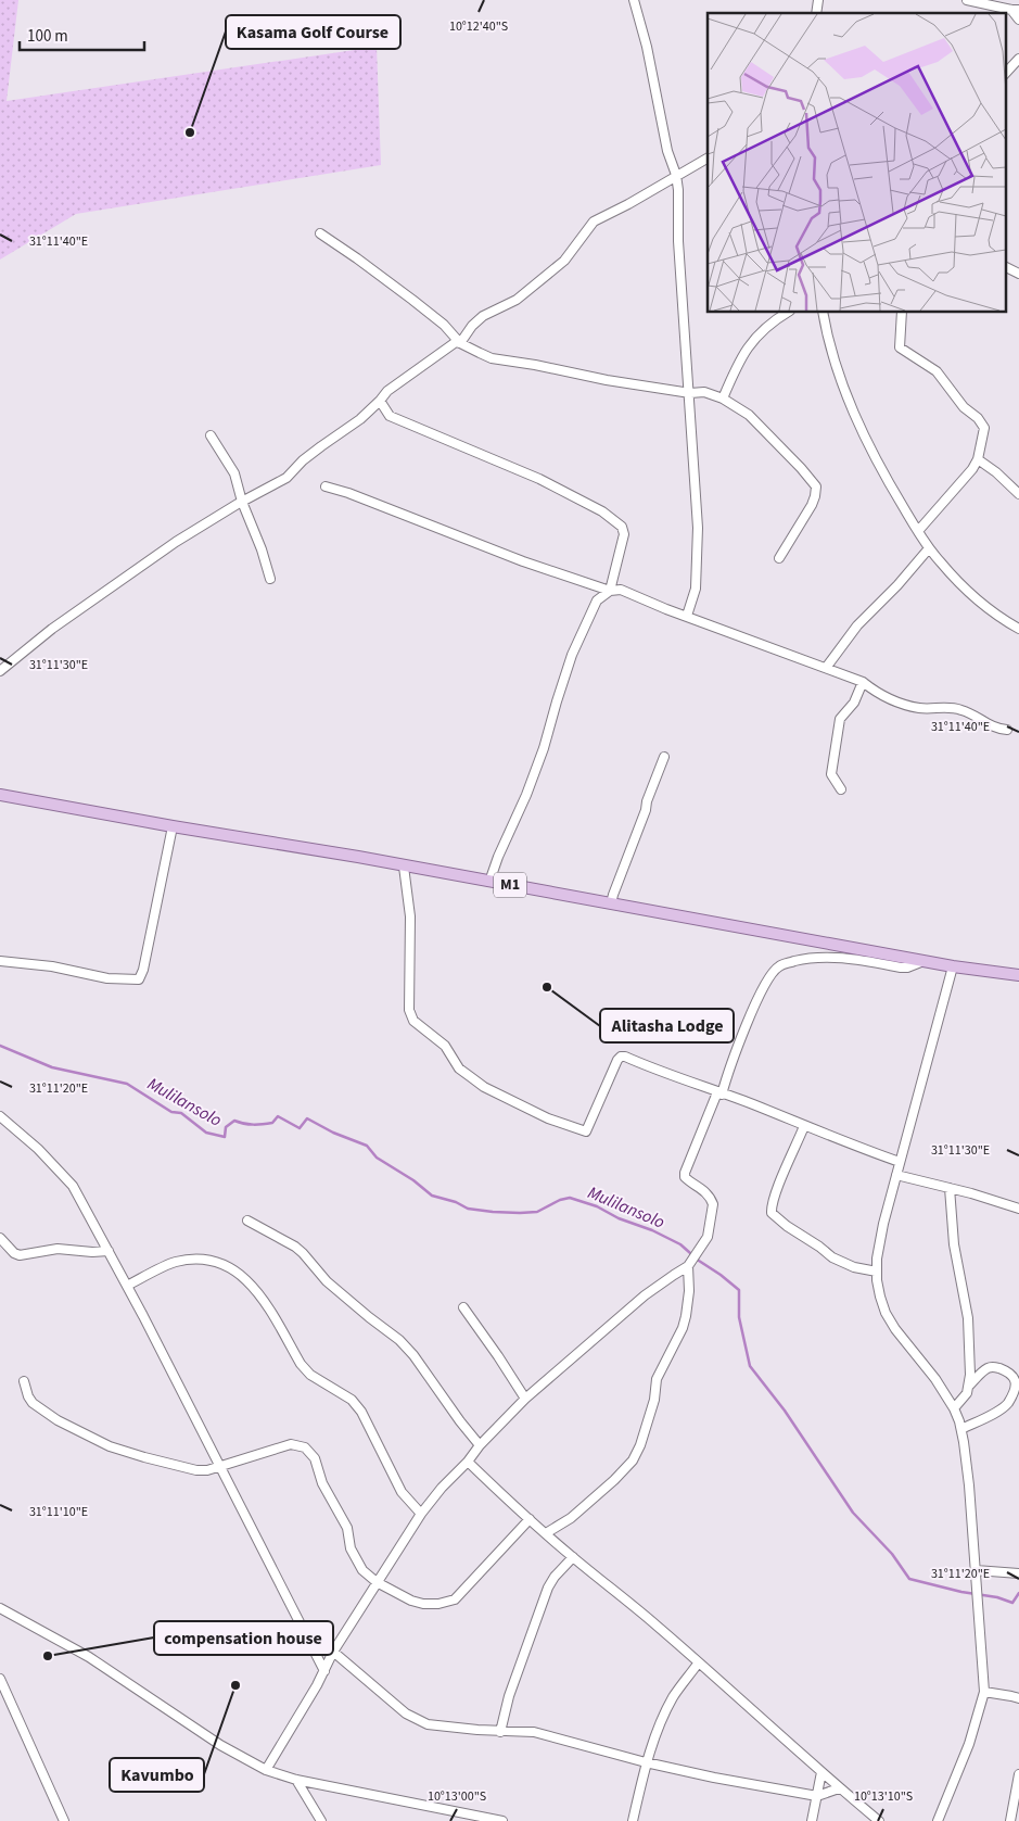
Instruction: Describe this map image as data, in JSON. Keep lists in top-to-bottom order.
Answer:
{
  "streets": {
    "main road": ["M1"]
  },
  "water": ["Mulilansolo"],
  "places": [
    "Kasama Golf Course",
    "Alitasha Lodge",
    "compensation house",
    "Kavumbo"
  ],
  "scale_bar": "100 m",
  "coordinates": [
    "10°12'40\"S",
    "31°11'40\"E",
    "31°11'30\"E",
    "31°11'20\"E",
    "31°11'10\"E",
    "10°13'00\"S",
    "10°13'10\"S"
  ]
}
